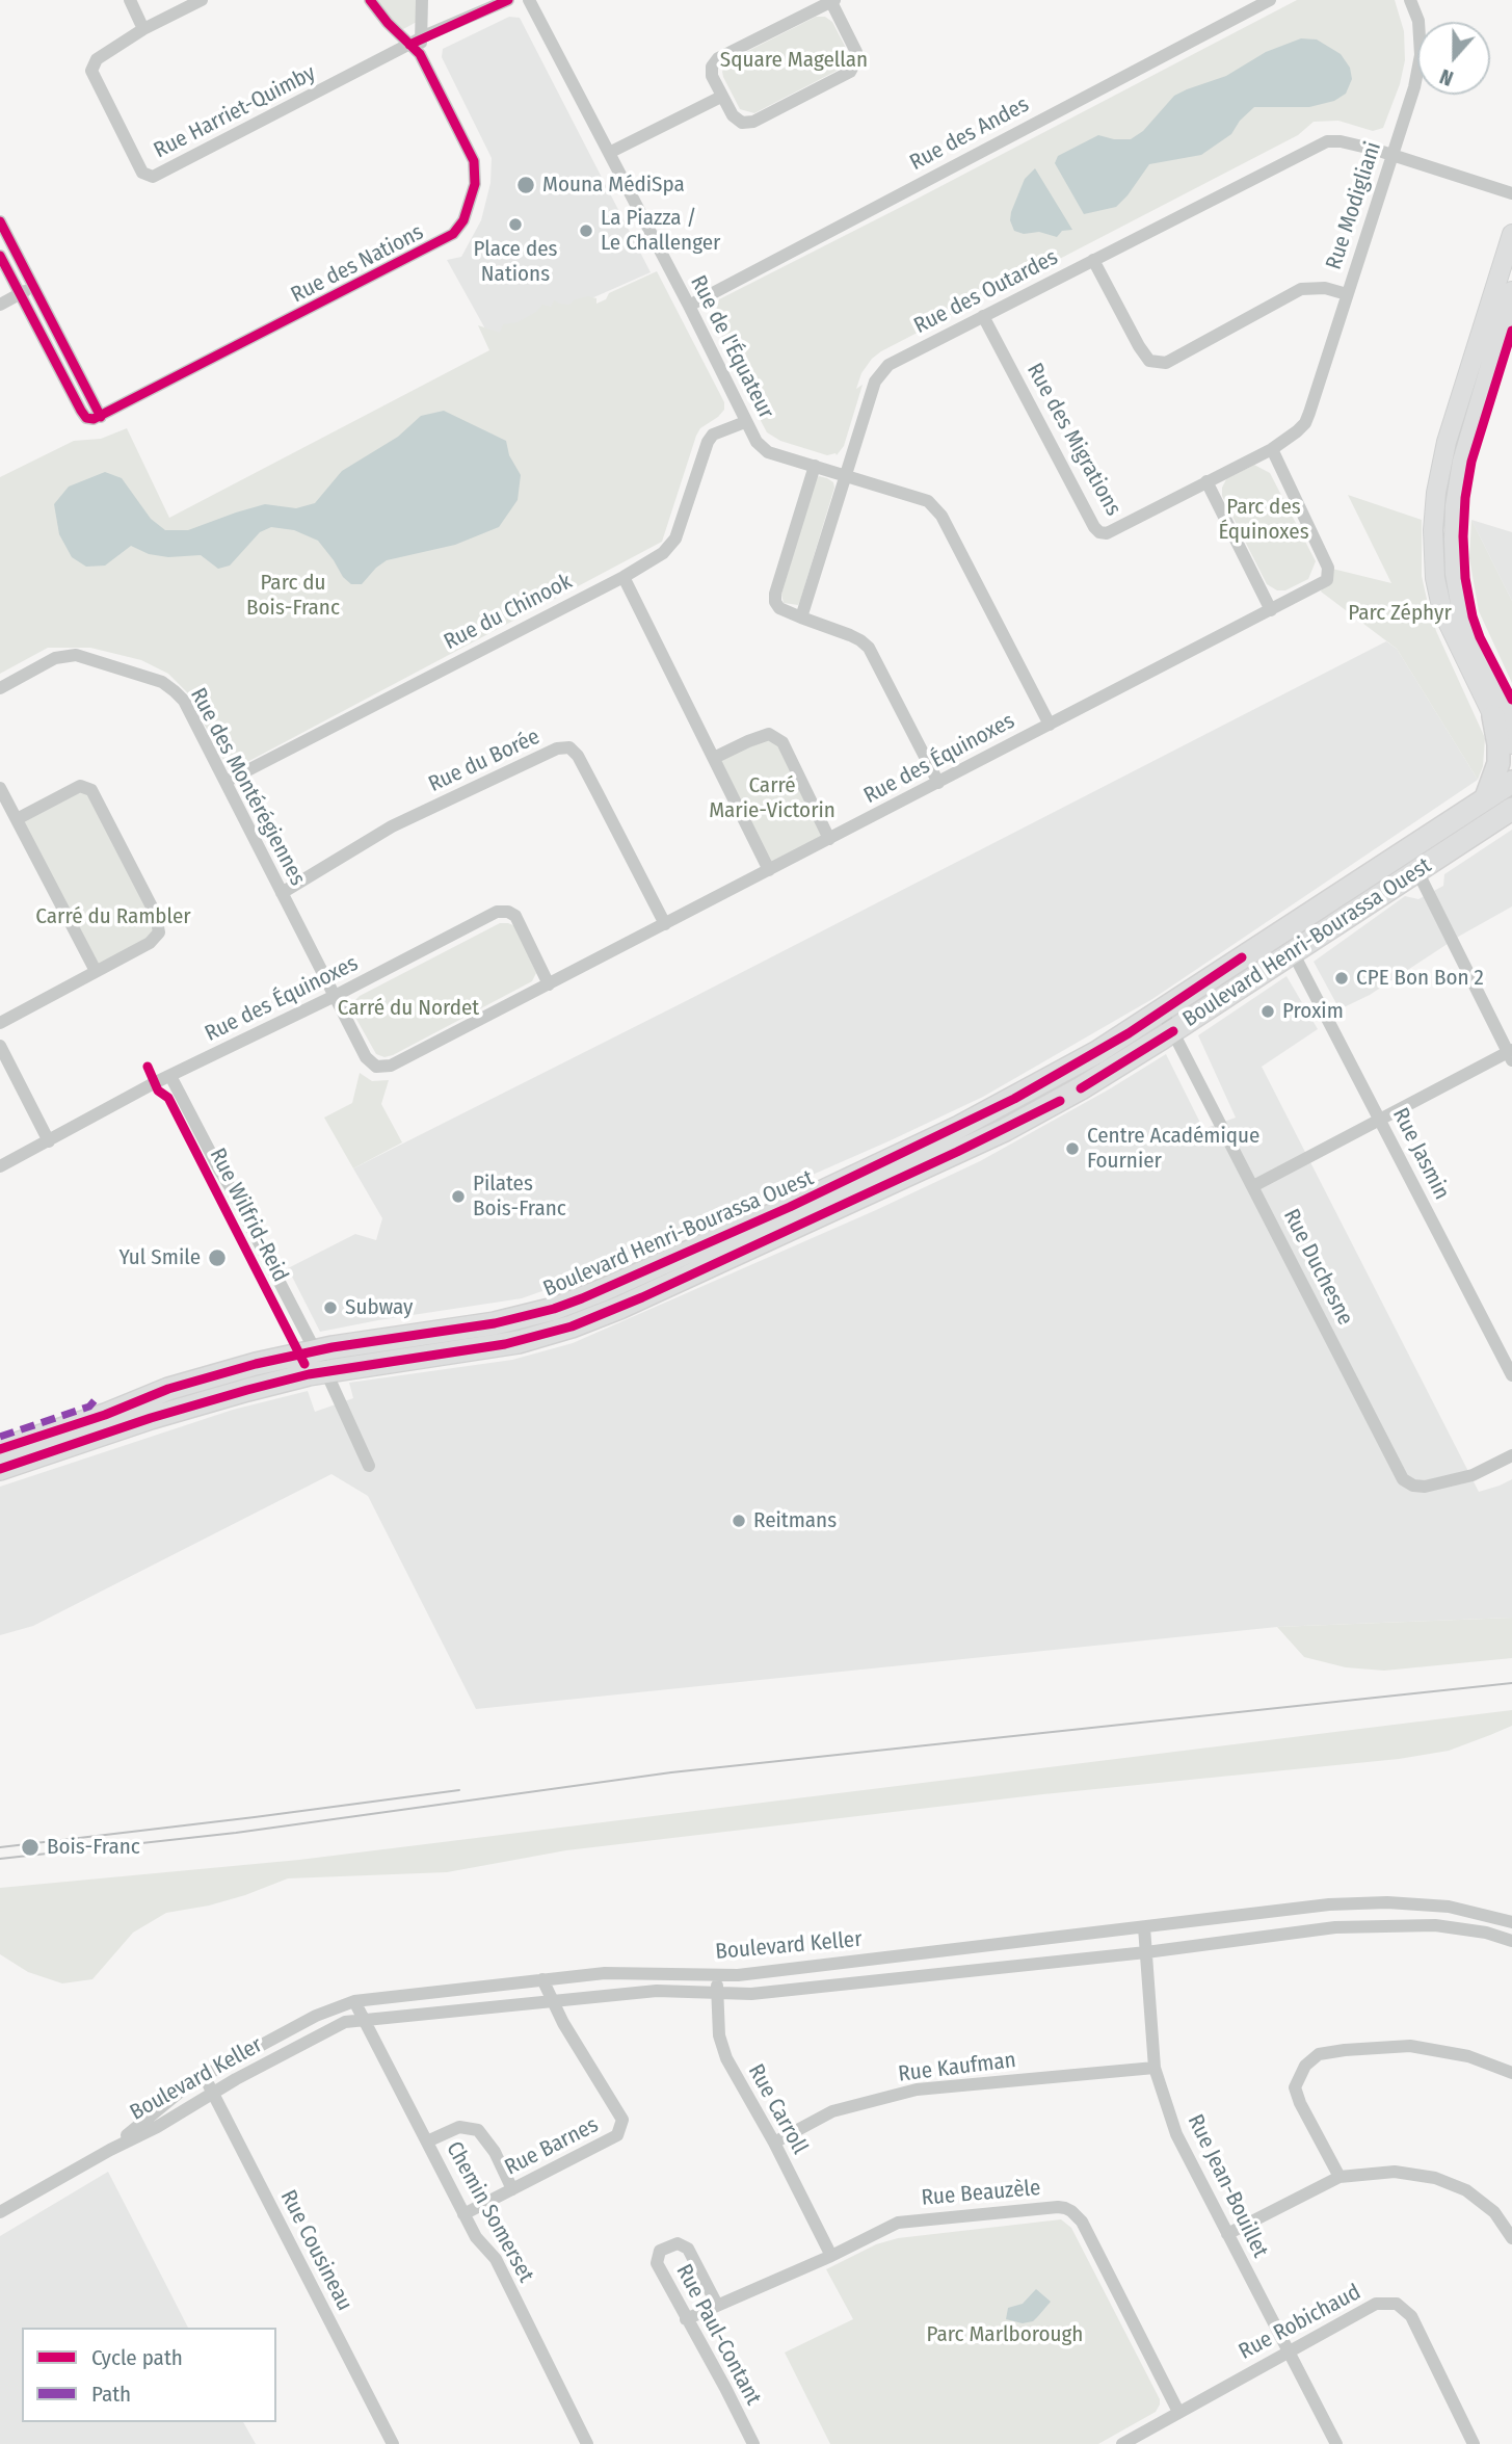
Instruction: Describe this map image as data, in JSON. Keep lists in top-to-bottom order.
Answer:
{
  "streets": {
    "main road": ["Boulevard Henri-Bourassa Ouest"],
    "street": [
      "Rue Harriet-Quimby",
      "Rue des Andes",
      "Rue Modigliani",
      "Rue des Nations",
      "Rue des Outardes",
      "Rue de l'Équateur",
      "Rue des Migrations",
      "Rue du Chinook",
      "Rue des Équinoxes",
      "Rue du Borée",
      "Rue des Montérégiennes",
      "Rue Jasmin",
      "Rue Wilfrid-Reid",
      "Rue Duchesne",
      "Boulevard Keller",
      "Rue Kaufman",
      "Rue Carroll",
      "Rue Barnes",
      "Rue Jean-Bouillet",
      "Rue Beauzèle",
      "Chemin Somerset",
      "Rue Cousineau",
      "Rue Robichaud",
      "Rue Paul-Contant"
    ]
  },
  "crossings": [
    ["Rue Harriet-Quimby", "Rue des Nations"],
    ["Rue des Andes", "Rue de l'Équateur"],
    ["Rue Modigliani", "Rue des Outardes"],
    ["Rue Modigliani", "Rue des Migrations"],
    ["Rue des Outardes", "Rue de l'Équateur"],
    ["Rue des Outardes", "Rue des Migrations"],
    ["Rue de l'Équateur", "Rue du Chinook"],
    ["Rue de l'Équateur", "Rue des Équinoxes"],
    ["Rue des Migrations", "Rue des Équinoxes"],
    ["Rue du Chinook", "Rue des Montérégiennes"],
    ["Rue des Équinoxes", "Rue du Borée"],
    ["Rue des Équinoxes", "Rue des Montérégiennes"],
    ["Rue des Équinoxes", "Rue Wilfrid-Reid"],
    ["Rue du Borée", "Rue des Montérégiennes"],
    ["Boulevard Henri-Bourassa Ouest", "Rue Jasmin"],
    ["Boulevard Henri-Bourassa Ouest", "Rue Wilfrid-Reid"],
    ["Boulevard Henri-Bourassa Ouest", "Rue Duchesne"],
    ["Boulevard Keller", "Rue Carroll"],
    ["Boulevard Keller", "Rue Barnes"],
    ["Boulevard Keller", "Rue Jean-Bouillet"],
    ["Boulevard Keller", "Chemin Somerset"],
    ["Boulevard Keller", "Rue Cousineau"],
    ["Rue Kaufman", "Rue Carroll"],
    ["Rue Kaufman", "Rue Jean-Bouillet"],
    ["Rue Carroll", "Rue Beauzèle"],
    ["Rue Barnes", "Chemin Somerset"],
    ["Rue Jean-Bouillet", "Rue Robichaud"],
    ["Rue Beauzèle", "Rue Robichaud"],
    ["Rue Beauzèle", "Rue Paul-Contant"]
  ],
  "parks": [
    "Square Magellan",
    "Parc des Équinoxes",
    "Parc du Bois-Franc",
    "Parc Zéphyr",
    "Carré Marie-Victorin",
    "Carré du Rambler",
    "Carré du Nordet",
    "Parc Marlborough"
  ],
  "places": [
    "Mouna MédiSpa",
    "Place des Nations",
    "La Piazza / Le Challenger",
    "CPE Bon Bon 2",
    "Proxim",
    "Centre Académique Fournier",
    "Pilates Bois-Franc",
    "Yul Smile",
    "Subway",
    "Reitmans",
    "Bois-Franc"
  ],
  "legend": ["Cycle path", "Path"],
  "north": "bottom"
}
